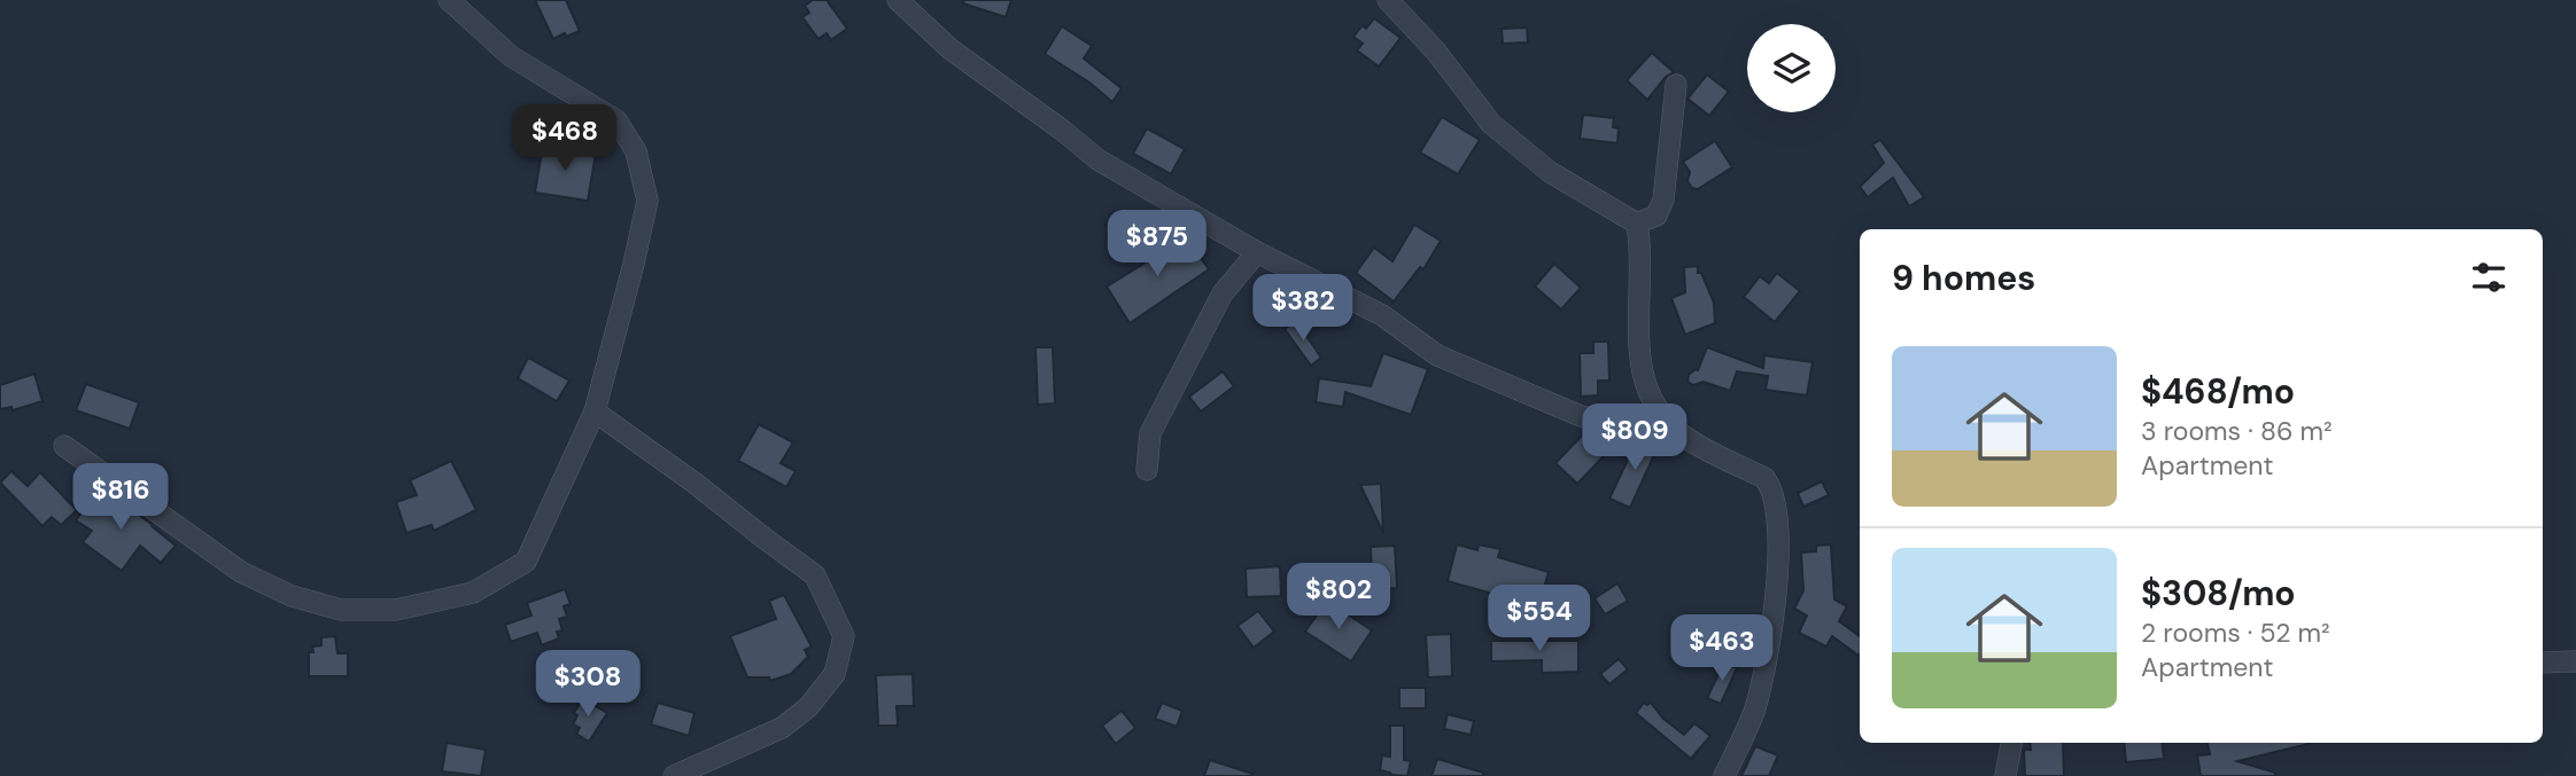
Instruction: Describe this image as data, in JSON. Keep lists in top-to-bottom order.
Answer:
{
  "page": {
    "price": [
      "$468",
      "$875",
      "$382",
      "$809",
      "$816",
      "$802",
      "$554",
      "$463",
      "$308"
    ],
    "heading": "9 homes",
    "list": [
      {
        "name": "$468/mo",
        "note": "3 rooms · 86 m² · Apartment"
      },
      {
        "name": "$308/mo",
        "note": "2 rooms · 52 m² · Apartment"
      }
    ]
  }
}
